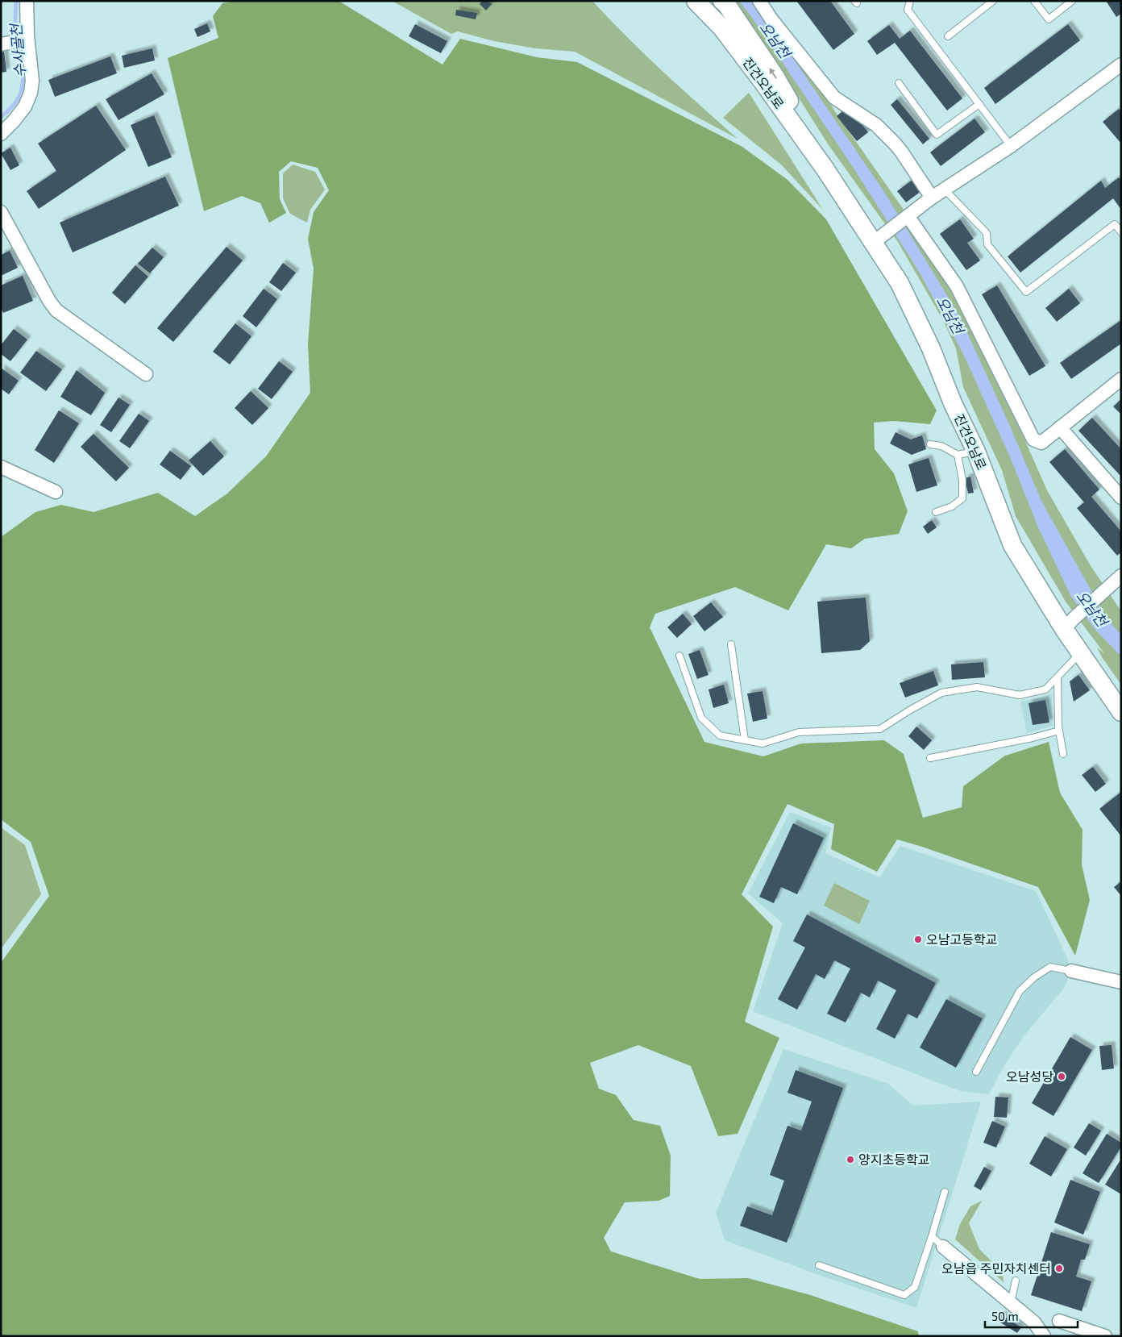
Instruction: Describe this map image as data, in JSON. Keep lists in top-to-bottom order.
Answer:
{
  "streets": {
    "main road": ["진건오남로"]
  },
  "water": ["오남천", "수사골천"],
  "places": [
    "오남고등학교",
    "오남성당",
    "양지초등학교",
    "오남읍 주민자치센터"
  ],
  "scale_bar": "50 m"
}
